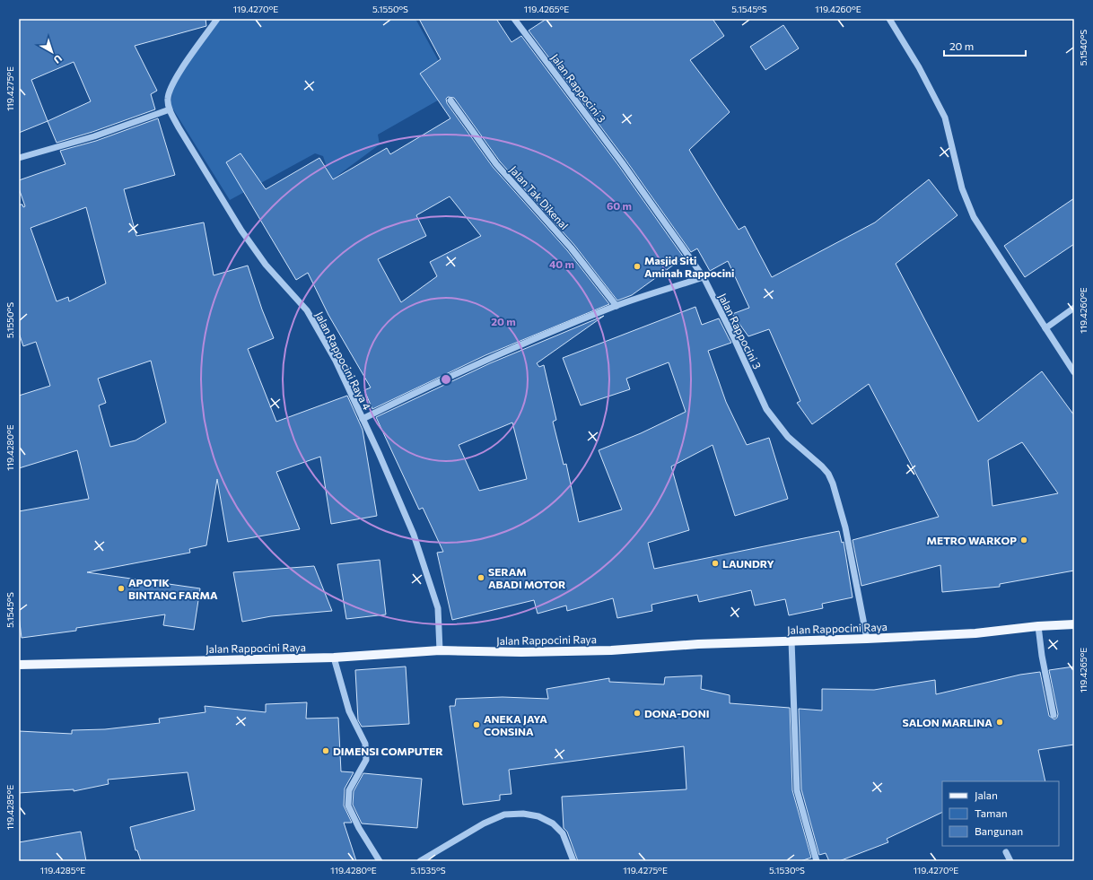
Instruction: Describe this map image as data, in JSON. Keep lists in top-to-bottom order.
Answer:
{
  "streets": {
    "main road": ["Jalan Rappocini Raya"],
    "street": ["Jalan Rappocini 3", "Jalan Tak Dikenal", "Jalan Rappocini Raya 4"]
  },
  "crossings": [
    ["Jalan Rappocini 3", "Jalan Rappocini Raya"],
    ["Jalan Rappocini Raya 4", "Jalan Rappocini Raya"]
  ],
  "places": [
    "Masjid Siti Aminah Rappocini",
    "METRO WARKOP",
    "LAUNDRY",
    "SERAM ABADI MOTOR",
    "APOTIK BINTANG FARMA",
    "DONA-DONI",
    "SALON MARLINA",
    "ANEKA JAYA CONSINA",
    "DIMENSI COMPUTER"
  ],
  "legend": ["Jalan", "Taman", "Bangunan"],
  "scale_bar": "20 m",
  "north": "bottom right",
  "coordinates": [
    "119.4270°E",
    "5.1550°S",
    "119.4265°E",
    "5.1545°S",
    "119.4260°E",
    "5.1540°S",
    "119.4275°E",
    "119.4280°E",
    "119.4285°E",
    "5.1535°S",
    "5.1530°S"
  ],
  "rings": ["60 m", "40 m", "20 m"]
}
